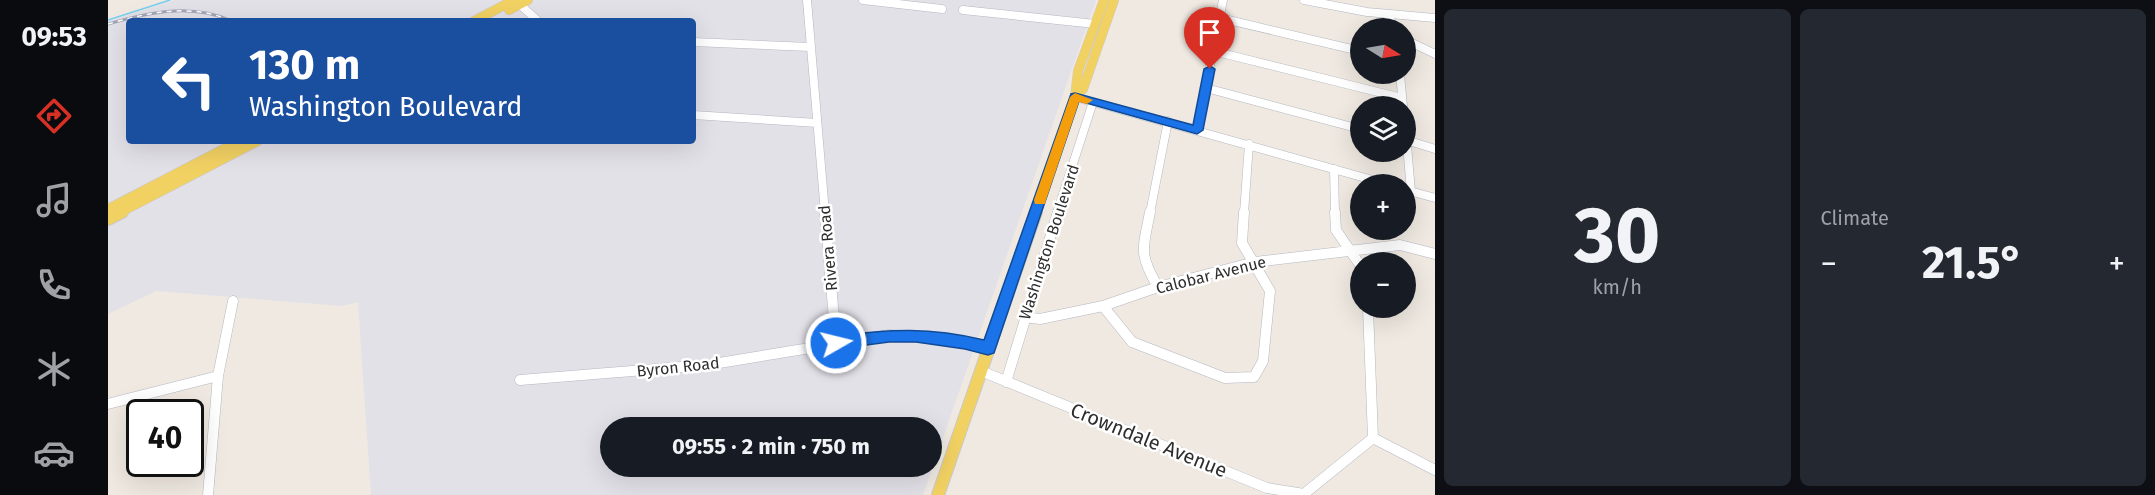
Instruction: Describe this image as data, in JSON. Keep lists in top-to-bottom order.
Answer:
{
  "streets": {
    "main road": ["Washington Boulevard"],
    "street": [
      "Rivera Road",
      "Calobar Avenue",
      "Byron Road",
      "Crowndale Avenue"
    ]
  },
  "crossings": [
    ["Washington Boulevard", "Calobar Avenue"],
    ["Washington Boulevard", "Crowndale Avenue"],
    ["Rivera Road", "Byron Road"]
  ],
  "north": "right",
  "page": {
    "tabs": "09:53",
    "tile": [
      ["30", "km/h"],
      "Climate"
    ],
    "map_buttons": ["+", "−"],
    "turn": ["130 m", "Washington Boulevard"],
    "heat": ["−", "21.5°", "+"],
    "limit": "40",
    "trip": "09:55 · 2 min · 750 m"
  }
}
